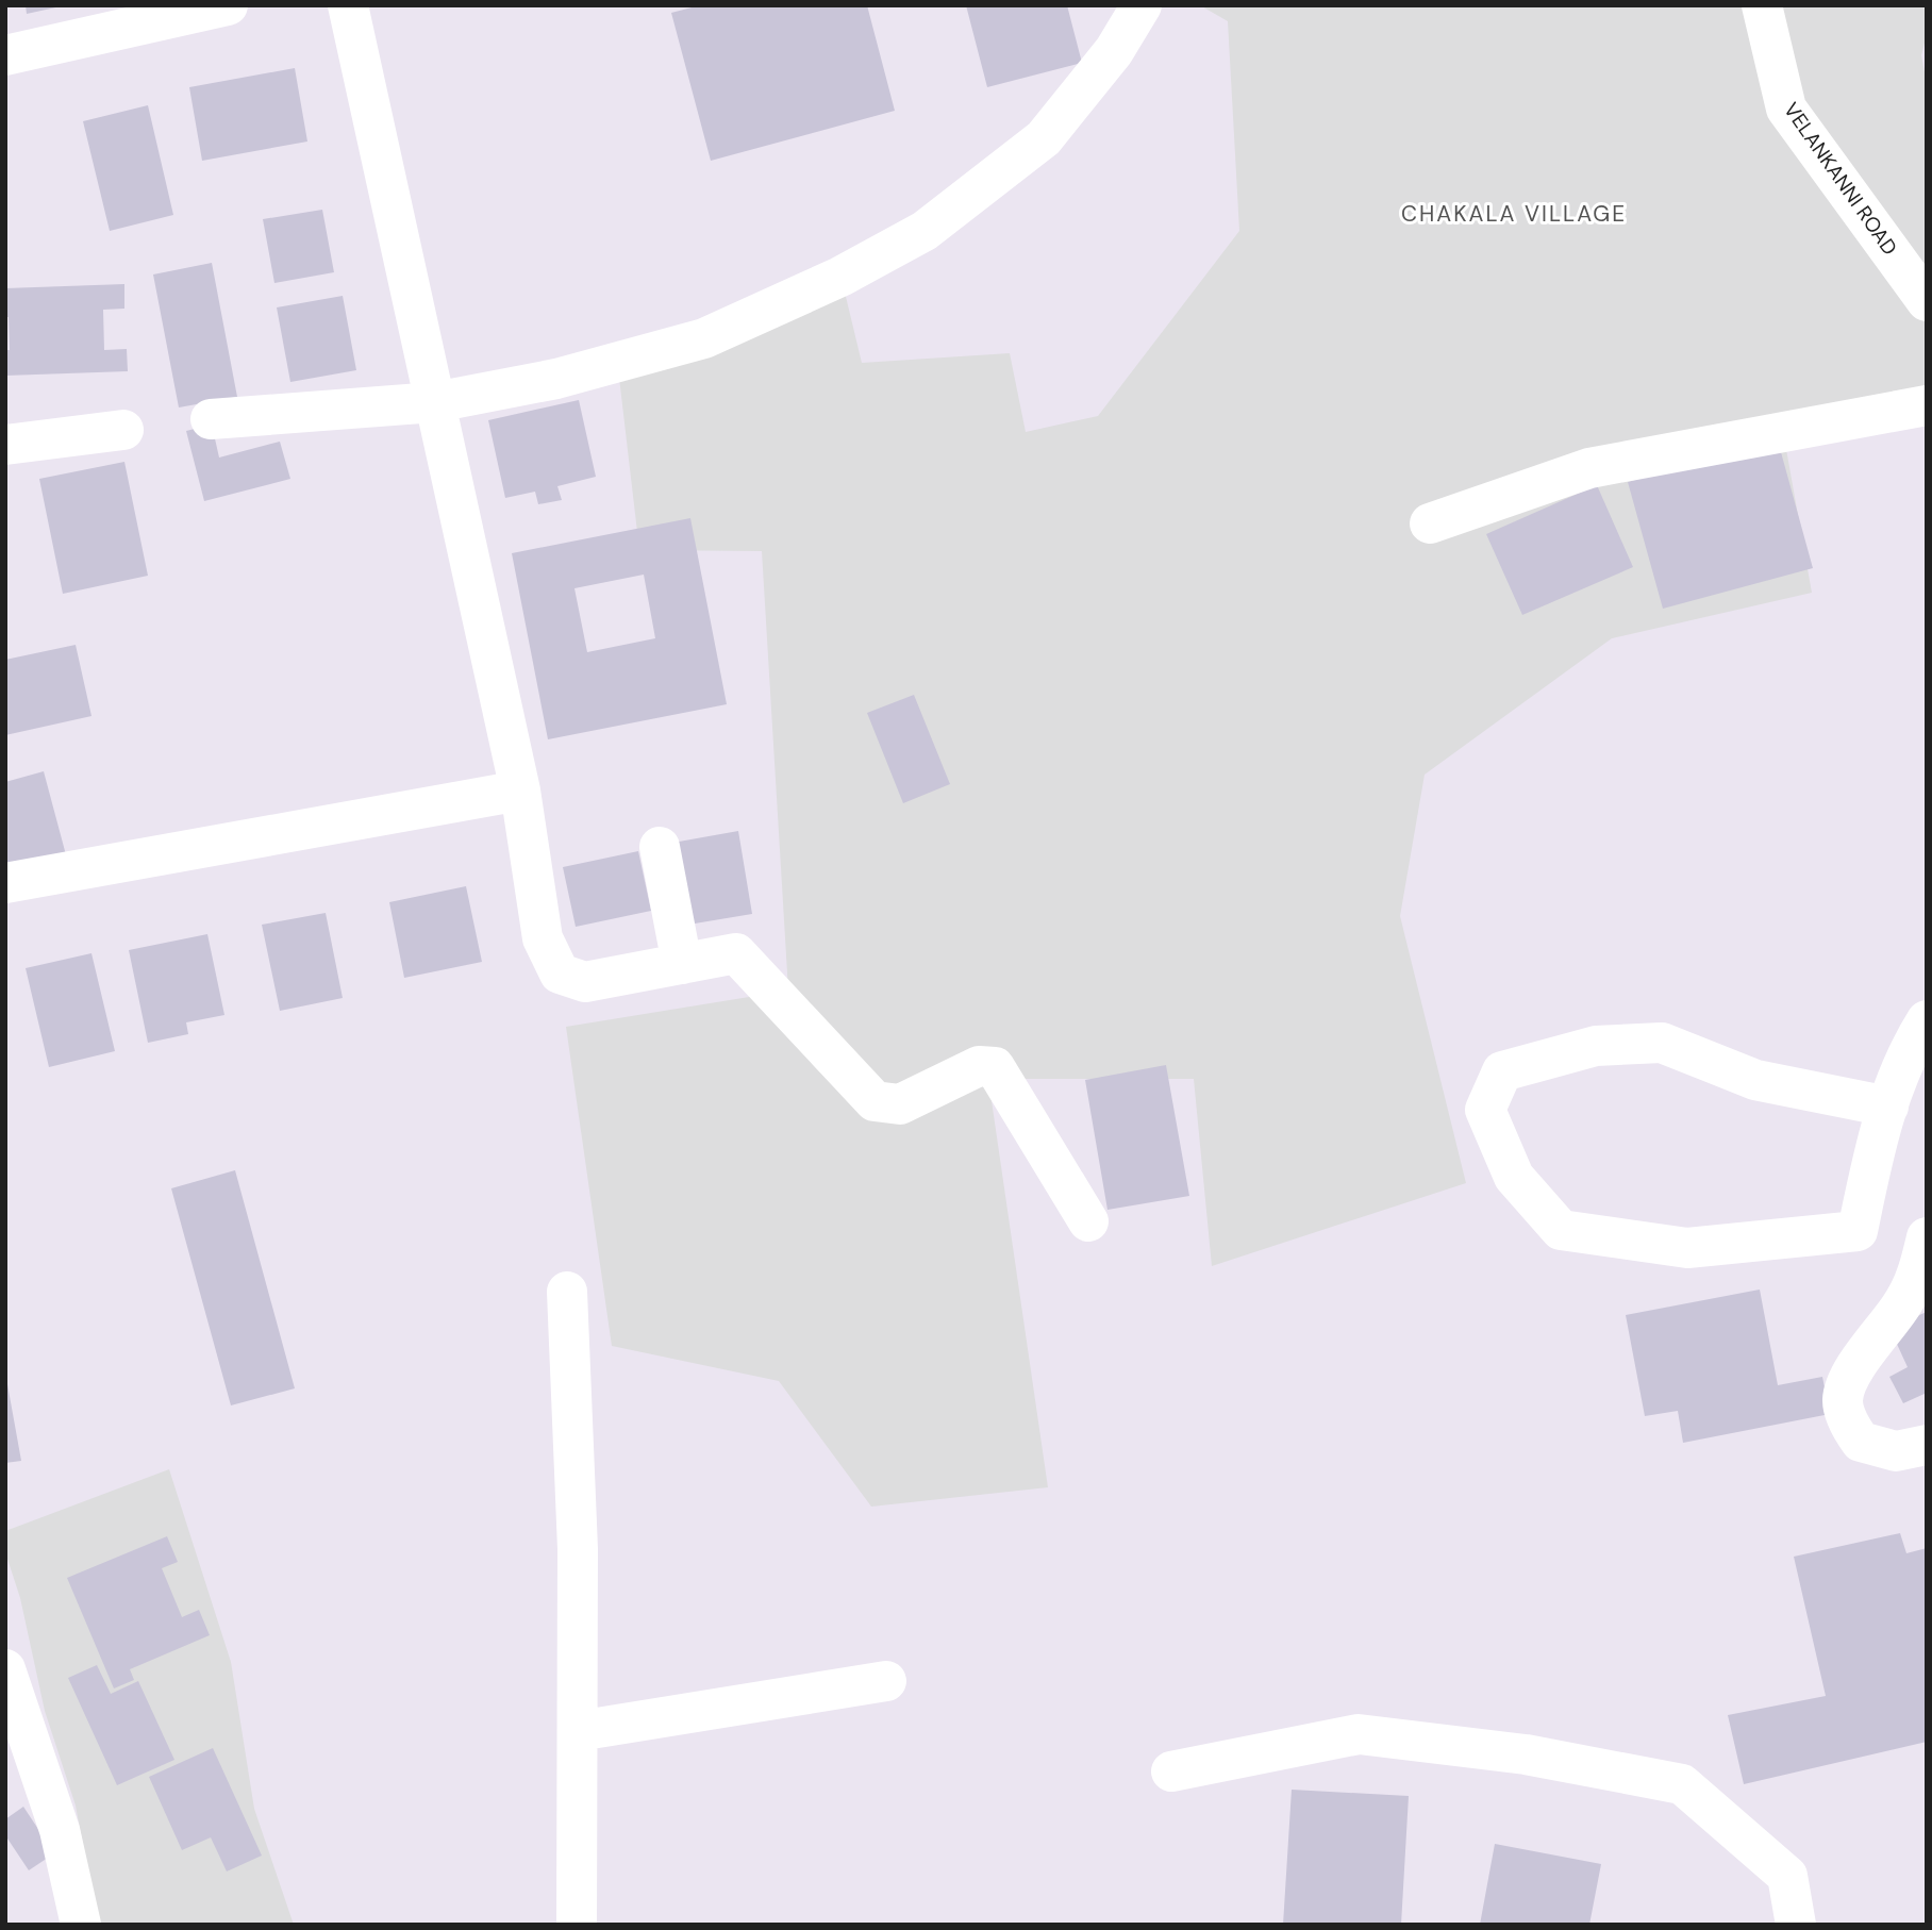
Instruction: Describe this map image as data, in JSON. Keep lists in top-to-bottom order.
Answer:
{
  "streets": {
    "street": ["VELANKANNI ROAD"]
  },
  "districts": ["CHAKALA VILLAGE"]
}
